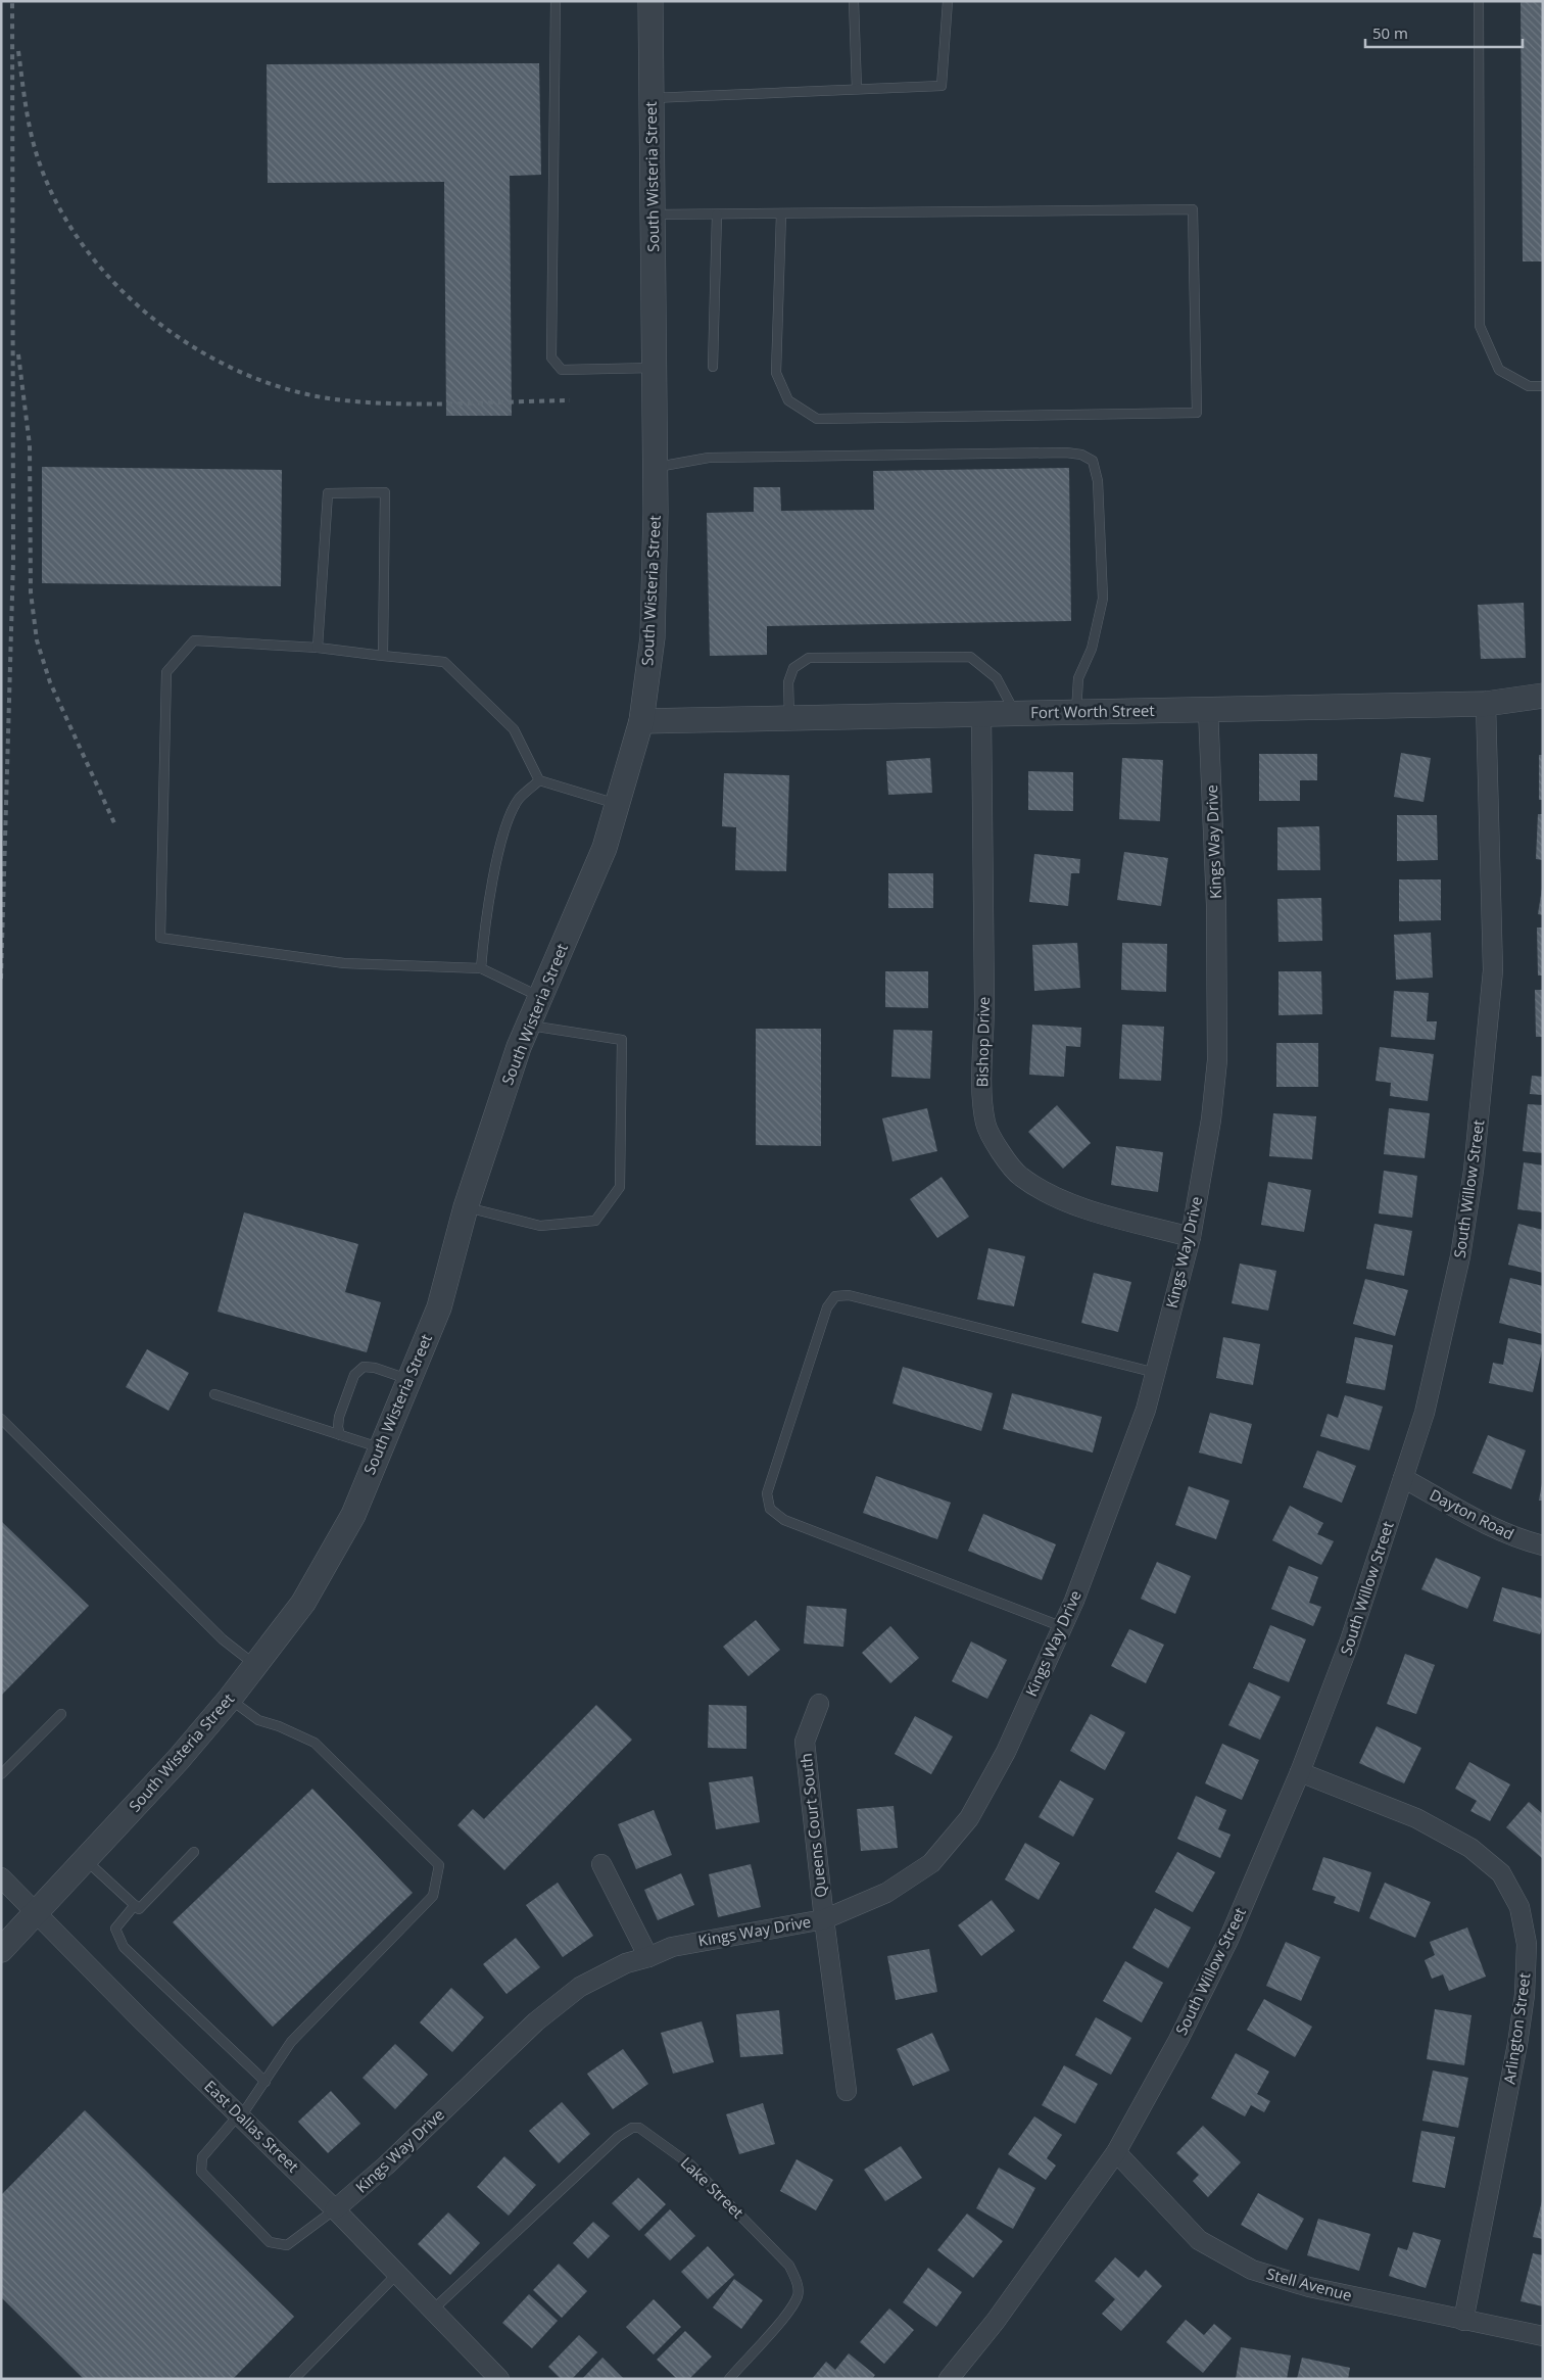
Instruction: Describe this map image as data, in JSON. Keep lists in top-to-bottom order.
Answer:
{
  "streets": {
    "street": [
      "South Wisteria Street",
      "Fort Worth Street",
      "Kings Way Drive",
      "Bishop Drive",
      "South Willow Street",
      "Dayton Road",
      "Queens Court South",
      "Arlington Street",
      "East Dallas Street",
      "Stell Avenue"
    ],
    "lane": ["Lake Street"]
  },
  "crossings": [
    ["South Wisteria Street", "Fort Worth Street"],
    ["South Wisteria Street", "East Dallas Street"],
    ["Fort Worth Street", "Kings Way Drive"],
    ["Fort Worth Street", "Bishop Drive"],
    ["Fort Worth Street", "South Willow Street"],
    ["Kings Way Drive", "Bishop Drive"],
    ["Kings Way Drive", "Queens Court South"],
    ["Kings Way Drive", "East Dallas Street"],
    ["South Willow Street", "Dayton Road"],
    ["South Willow Street", "Arlington Street"],
    ["South Willow Street", "Stell Avenue"],
    ["Arlington Street", "Stell Avenue"],
    ["East Dallas Street", "Lake Street"]
  ],
  "scale_bar": "50 m"
}
